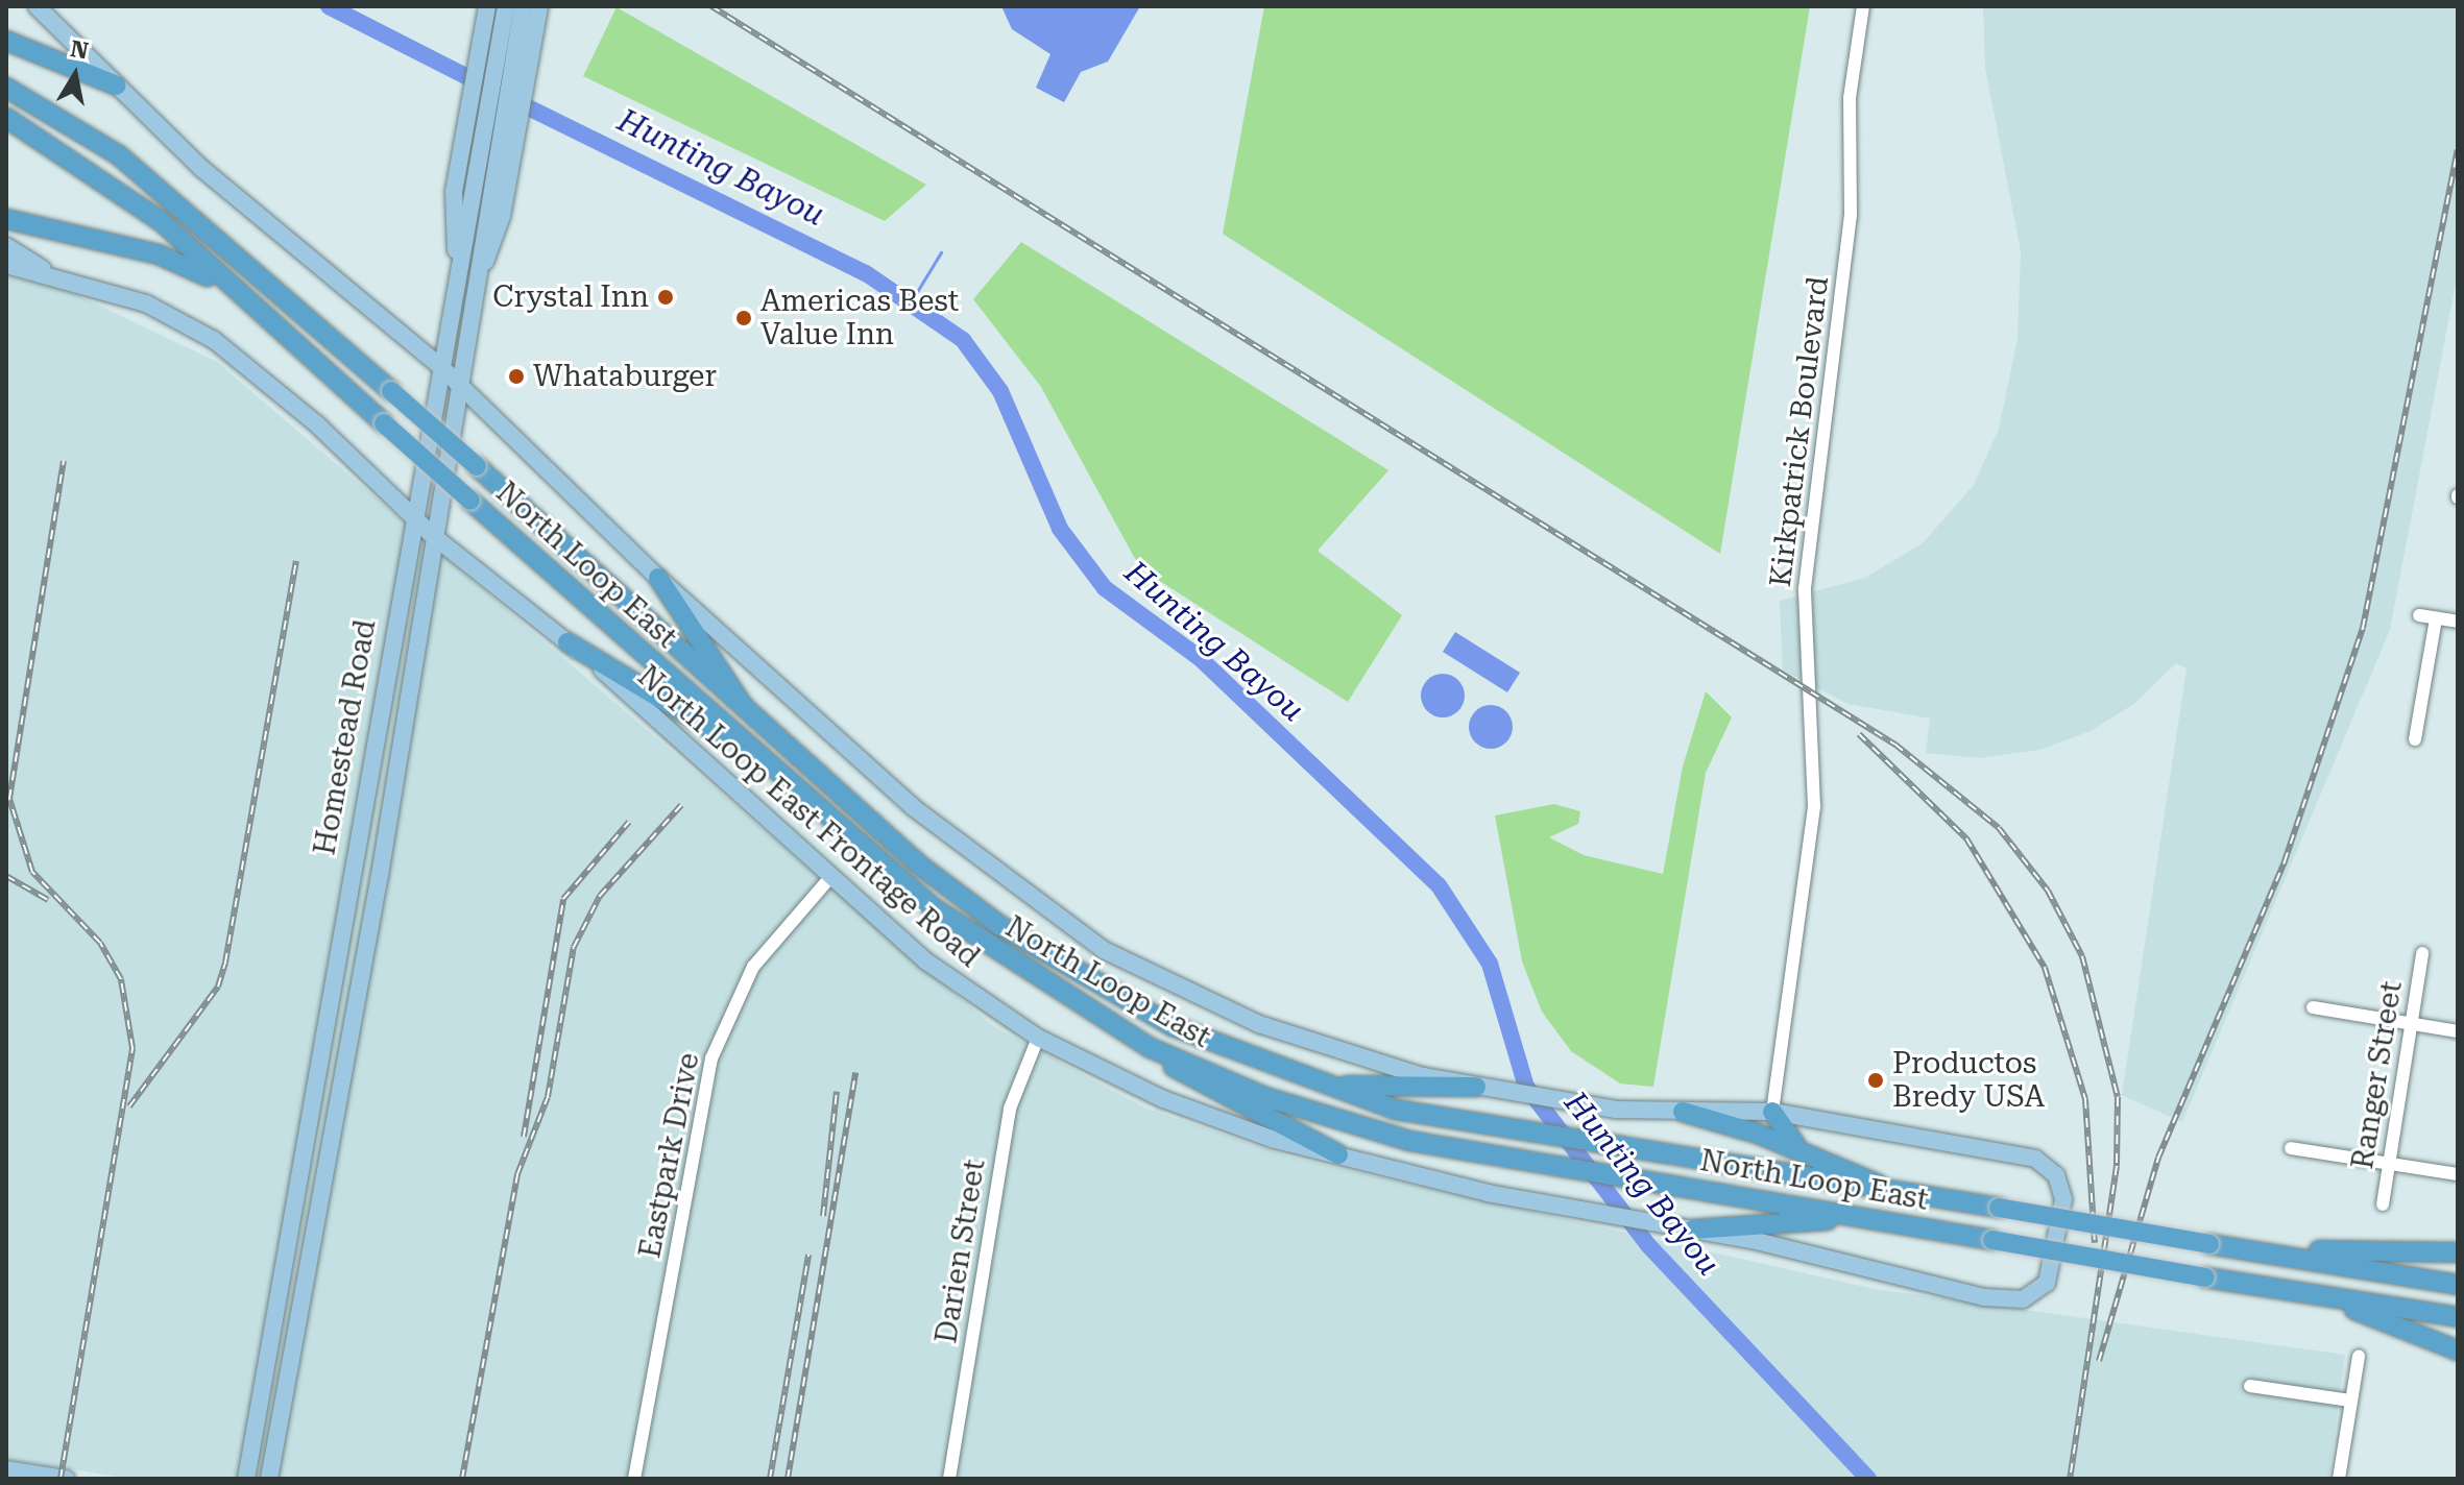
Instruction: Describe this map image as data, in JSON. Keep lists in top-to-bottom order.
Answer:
{
  "streets": {
    "highway": ["North Loop East"],
    "main road": ["Homestead Road", "North Loop East Frontage Road"],
    "street": [
      "Kirkpatrick Boulevard",
      "Ranger Street",
      "Eastpark Drive",
      "Darien Street"
    ]
  },
  "crossings": [
    ["Kirkpatrick Boulevard", "North Loop East Frontage Road"],
    ["Homestead Road", "North Loop East Frontage Road"],
    ["North Loop East Frontage Road", "Eastpark Drive"],
    ["North Loop East Frontage Road", "Darien Street"]
  ],
  "water": ["Hunting Bayou"],
  "places": [
    "Crystal Inn",
    "Americas Best Value Inn",
    "Whataburger",
    "Productos Bredy USA"
  ],
  "north": "top"
}
